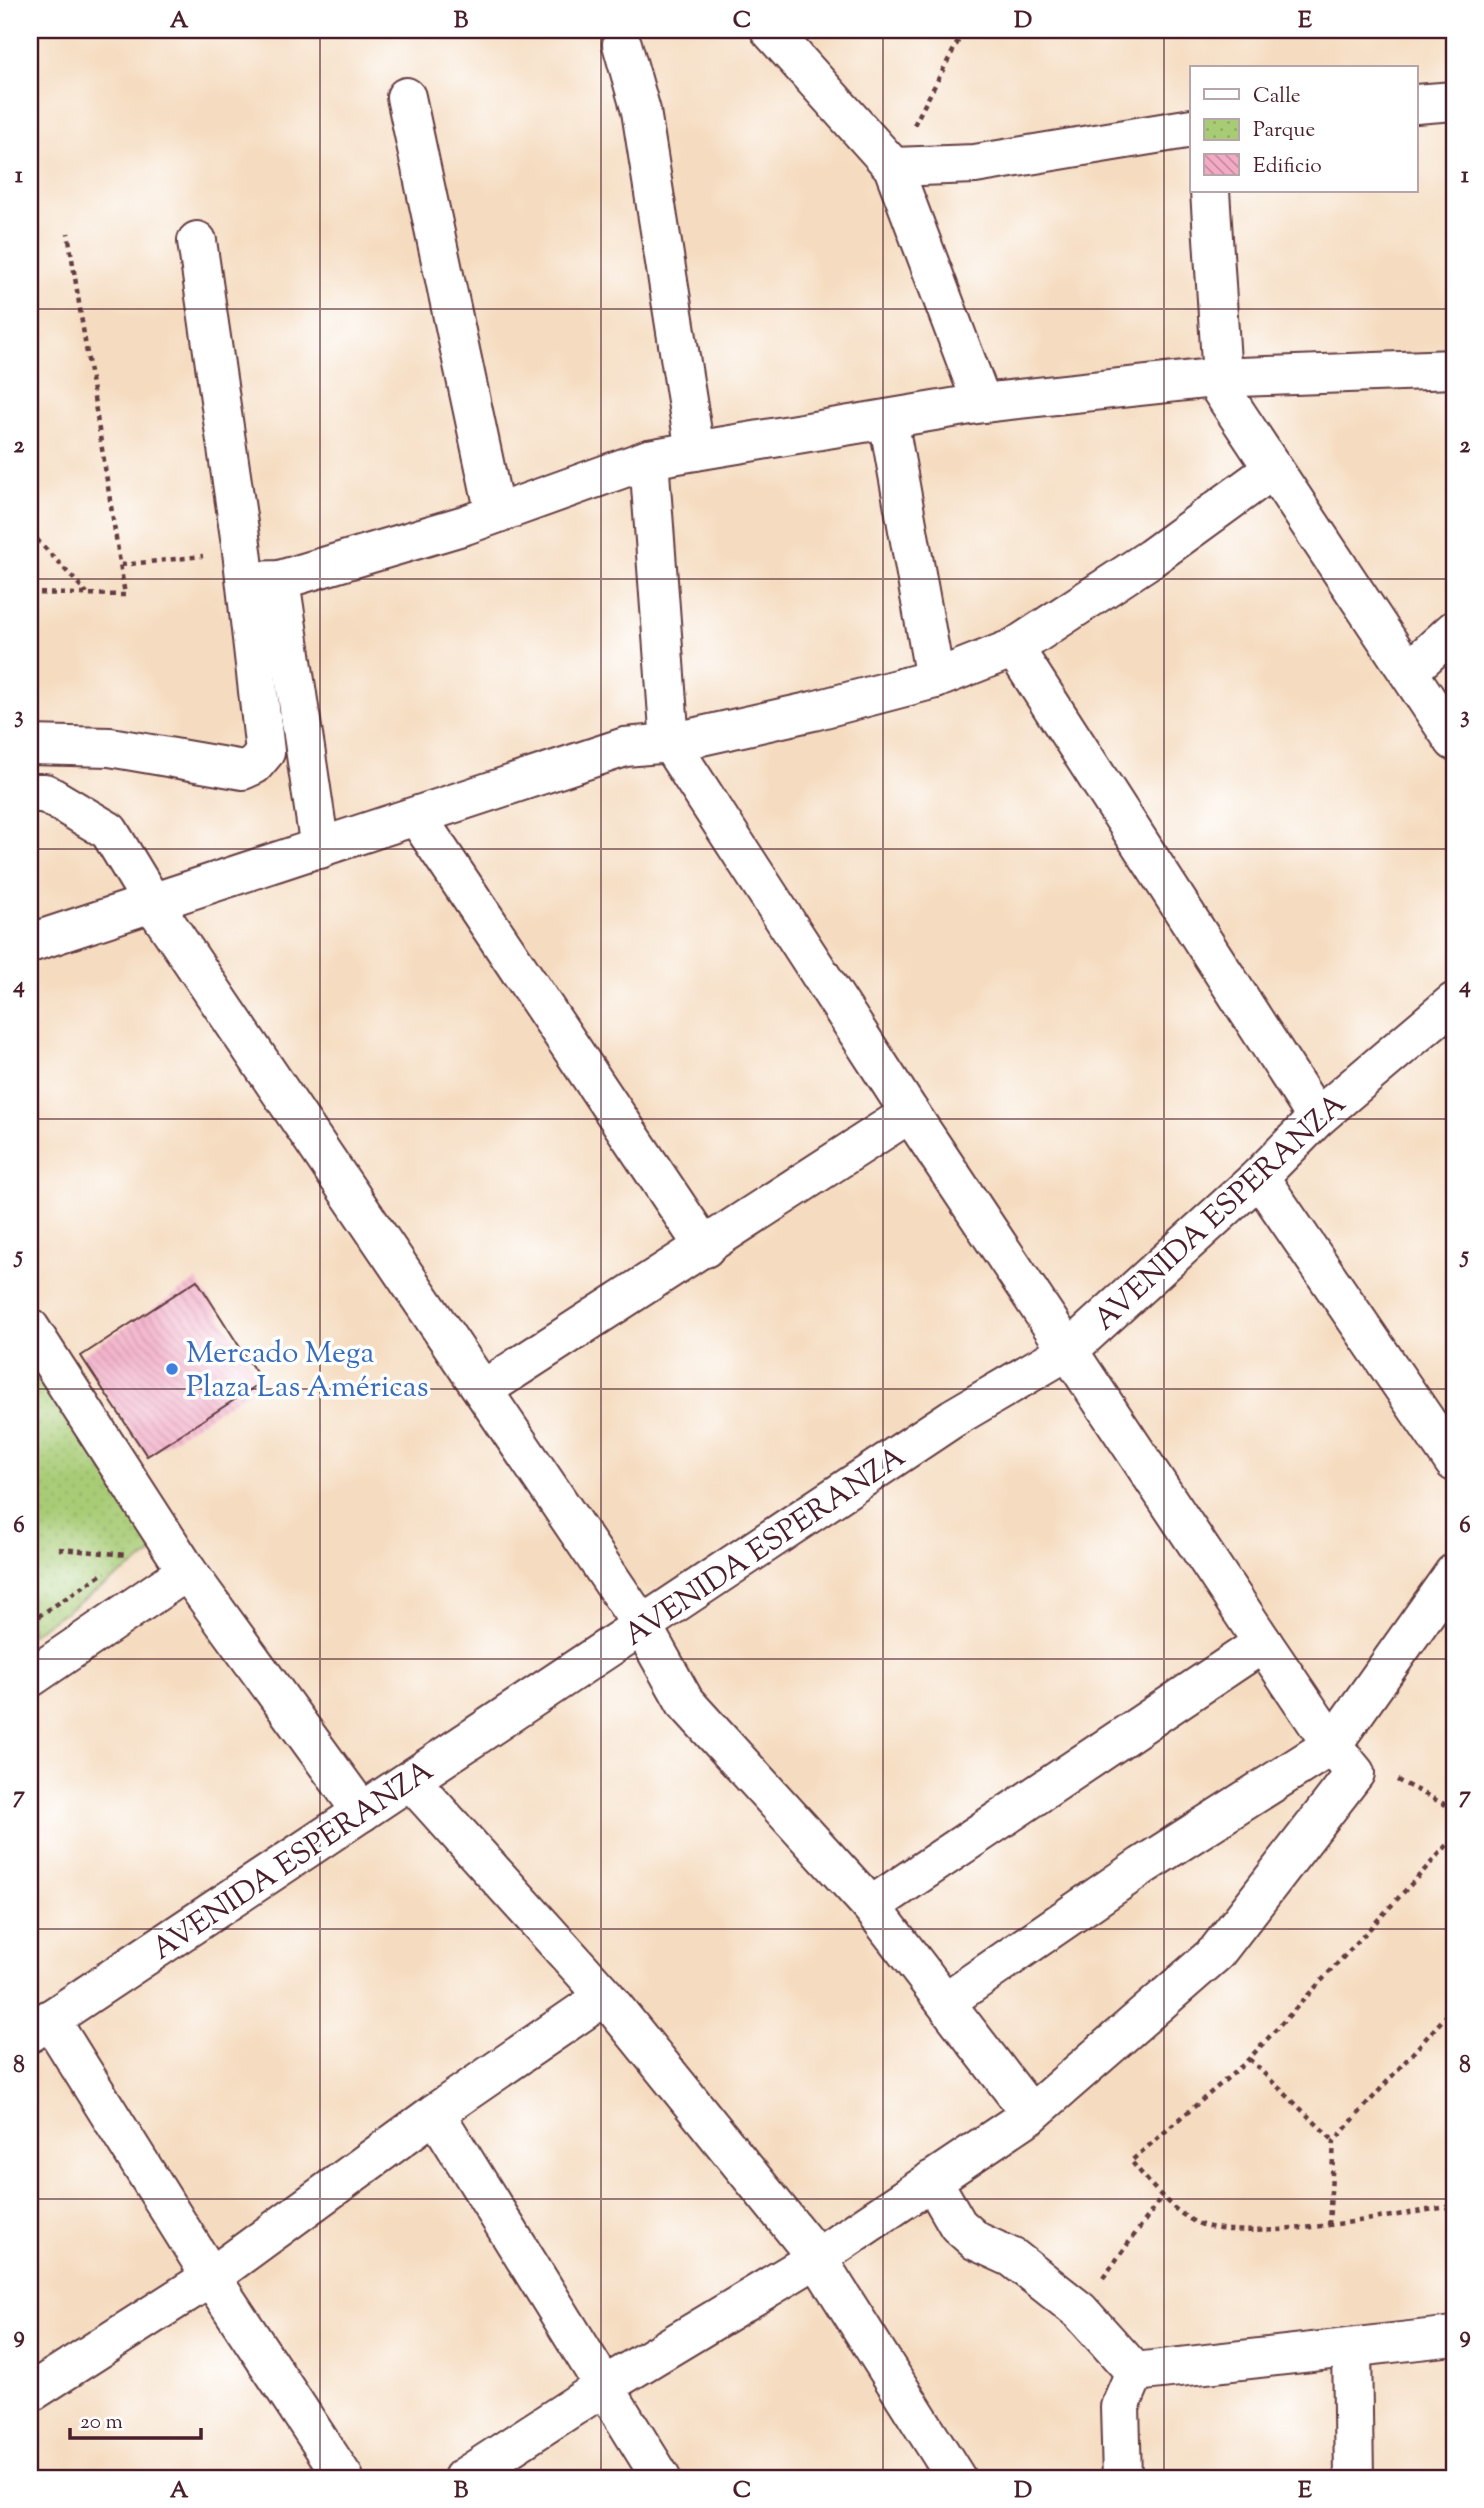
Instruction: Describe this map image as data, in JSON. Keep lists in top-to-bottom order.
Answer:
{
  "streets": {
    "street": ["AVENIDA ESPERANZA"]
  },
  "places": ["Mercado Mega Plaza Las Américas"],
  "legend": ["Calle", "Parque", "Edificio"],
  "scale_bar": "20 m",
  "grid": {
    "columns": [
      "A",
      "B",
      "C",
      "D",
      "E"
    ],
    "rows": [
      "1",
      "2",
      "3",
      "4",
      "5",
      "6",
      "7",
      "8",
      "9"
    ]
  }
}
